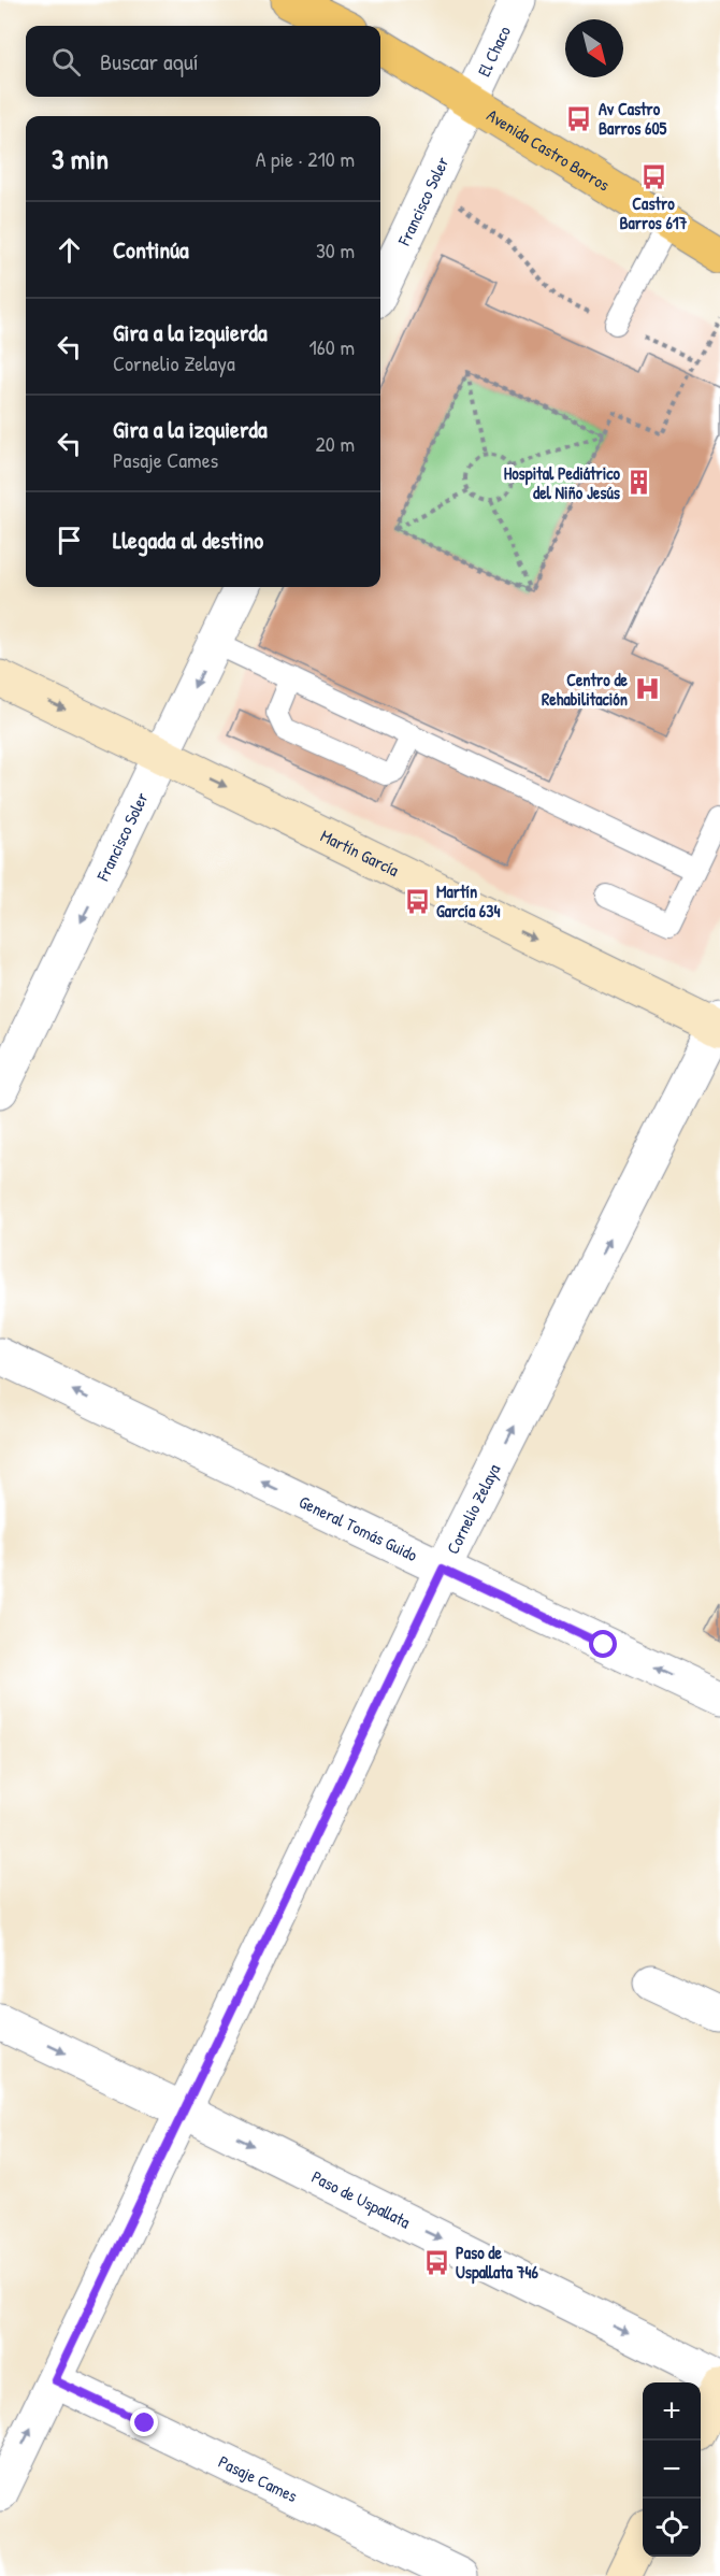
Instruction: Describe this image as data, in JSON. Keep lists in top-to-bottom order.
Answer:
{
  "streets": {
    "main road": ["Avenida Castro Barros", "Martín García"],
    "street": [
      "El Chaco",
      "Francisco Soler",
      "Cornelio Zelaya",
      "General Tomás Guido",
      "Paso de Uspallata",
      "Pasaje Cames"
    ]
  },
  "crossings": [
    ["El Chaco", "Avenida Castro Barros"],
    ["El Chaco", "Francisco Soler"],
    ["Avenida Castro Barros", "Francisco Soler"],
    ["Francisco Soler", "Martín García"],
    ["Martín García", "Cornelio Zelaya"],
    ["Cornelio Zelaya", "General Tomás Guido"],
    ["Cornelio Zelaya", "Paso de Uspallata"],
    ["Cornelio Zelaya", "Pasaje Cames"]
  ],
  "one_way": [
    "Francisco Soler",
    "Martín García",
    "Cornelio Zelaya",
    "General Tomás Guido",
    "Paso de Uspallata"
  ],
  "places": {
    "bus stop": [
      "Av Castro Barros 605",
      "Castro Barros 617",
      "Martín García 634",
      "Paso de Uspallata 746"
    ],
    "building": ["Hospital Pediátrico del Niño Jesús"],
    "hospital": ["Centro de Rehabilitación"]
  },
  "north": "bottom right",
  "page": {
    "search": "Buscar aquí",
    "heading": ["3 min", "A pie · 210 m"],
    "list": [
      ["Continúa", "30 m"],
      ["Gira a la izquierda", "Cornelio Zelaya", "160 m"],
      ["Gira a la izquierda", "Pasaje Cames", "20 m"],
      "Llegada al destino"
    ],
    "map_buttons": ["+", "−"]
  }
}
